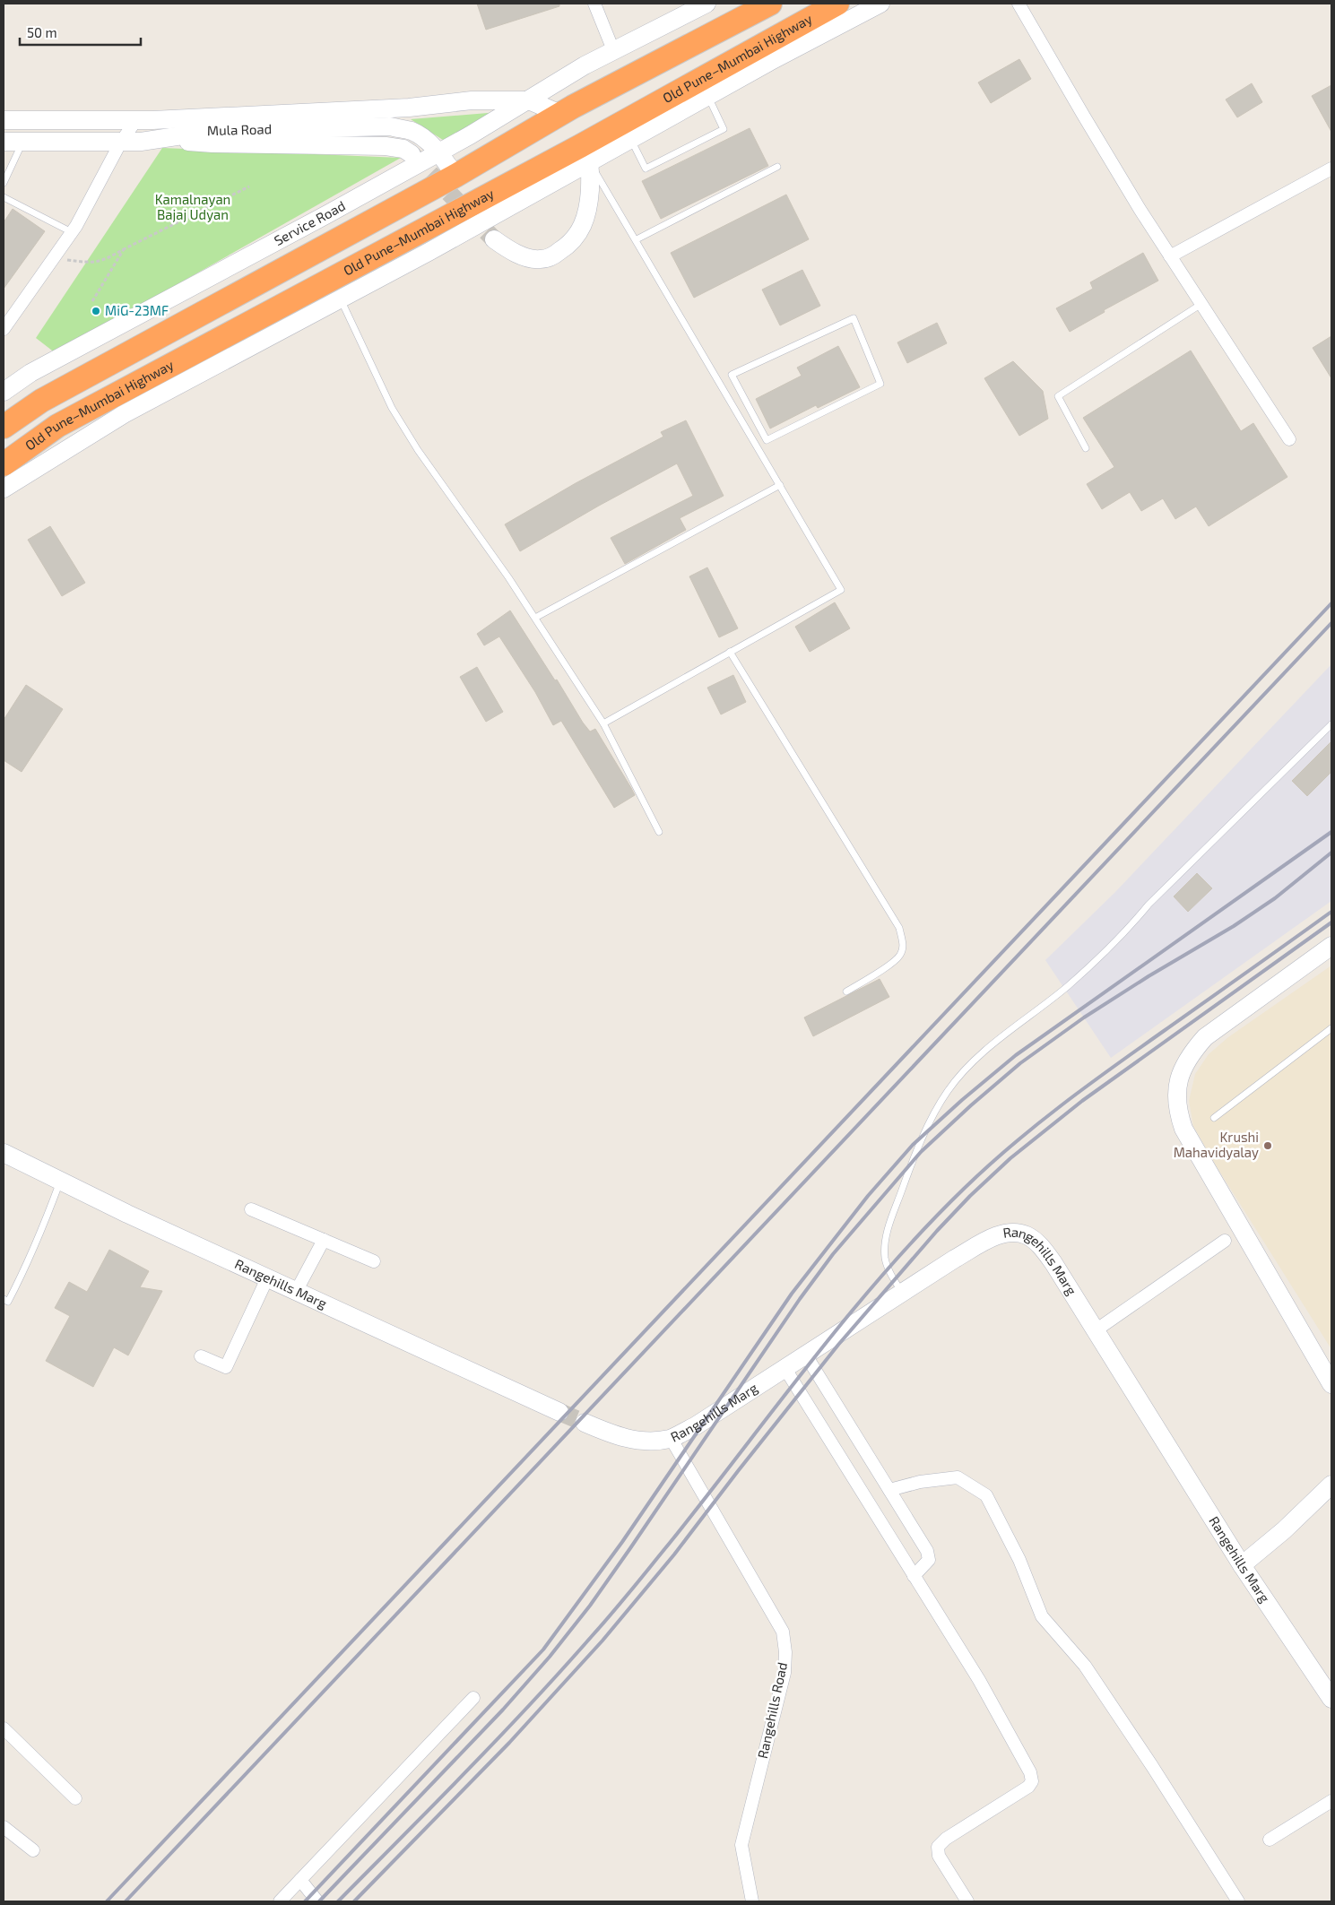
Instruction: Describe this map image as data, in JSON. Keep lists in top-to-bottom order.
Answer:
{
  "streets": {
    "highway": ["Old Pune–Mumbai Highway"],
    "main road": ["Mula Road", "Service Road", "Rangehills Marg"],
    "street": ["Rangehills Road"]
  },
  "crossings": [
    ["Mula Road", "Service Road"],
    ["Rangehills Marg", "Rangehills Road"]
  ],
  "parks": ["Kamalnayan Bajaj Udyan"],
  "places": ["MiG-23MF", "Krushi Mahavidyalay"],
  "scale_bar": "50 m"
}
